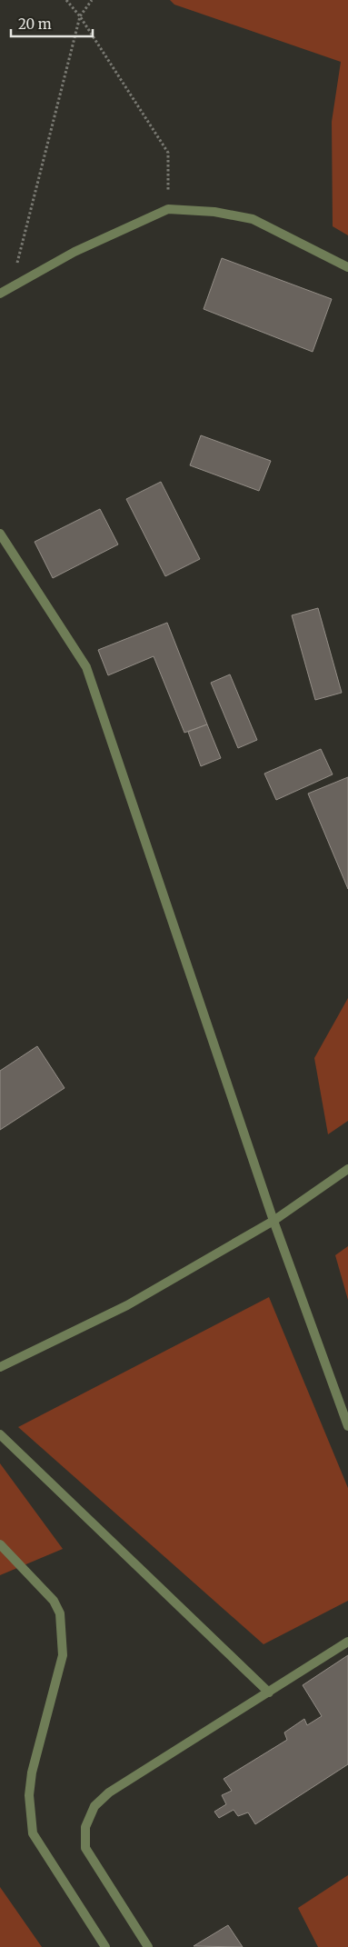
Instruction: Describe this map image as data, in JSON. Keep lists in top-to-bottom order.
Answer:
{
  "scale_bar": "20 m"
}
